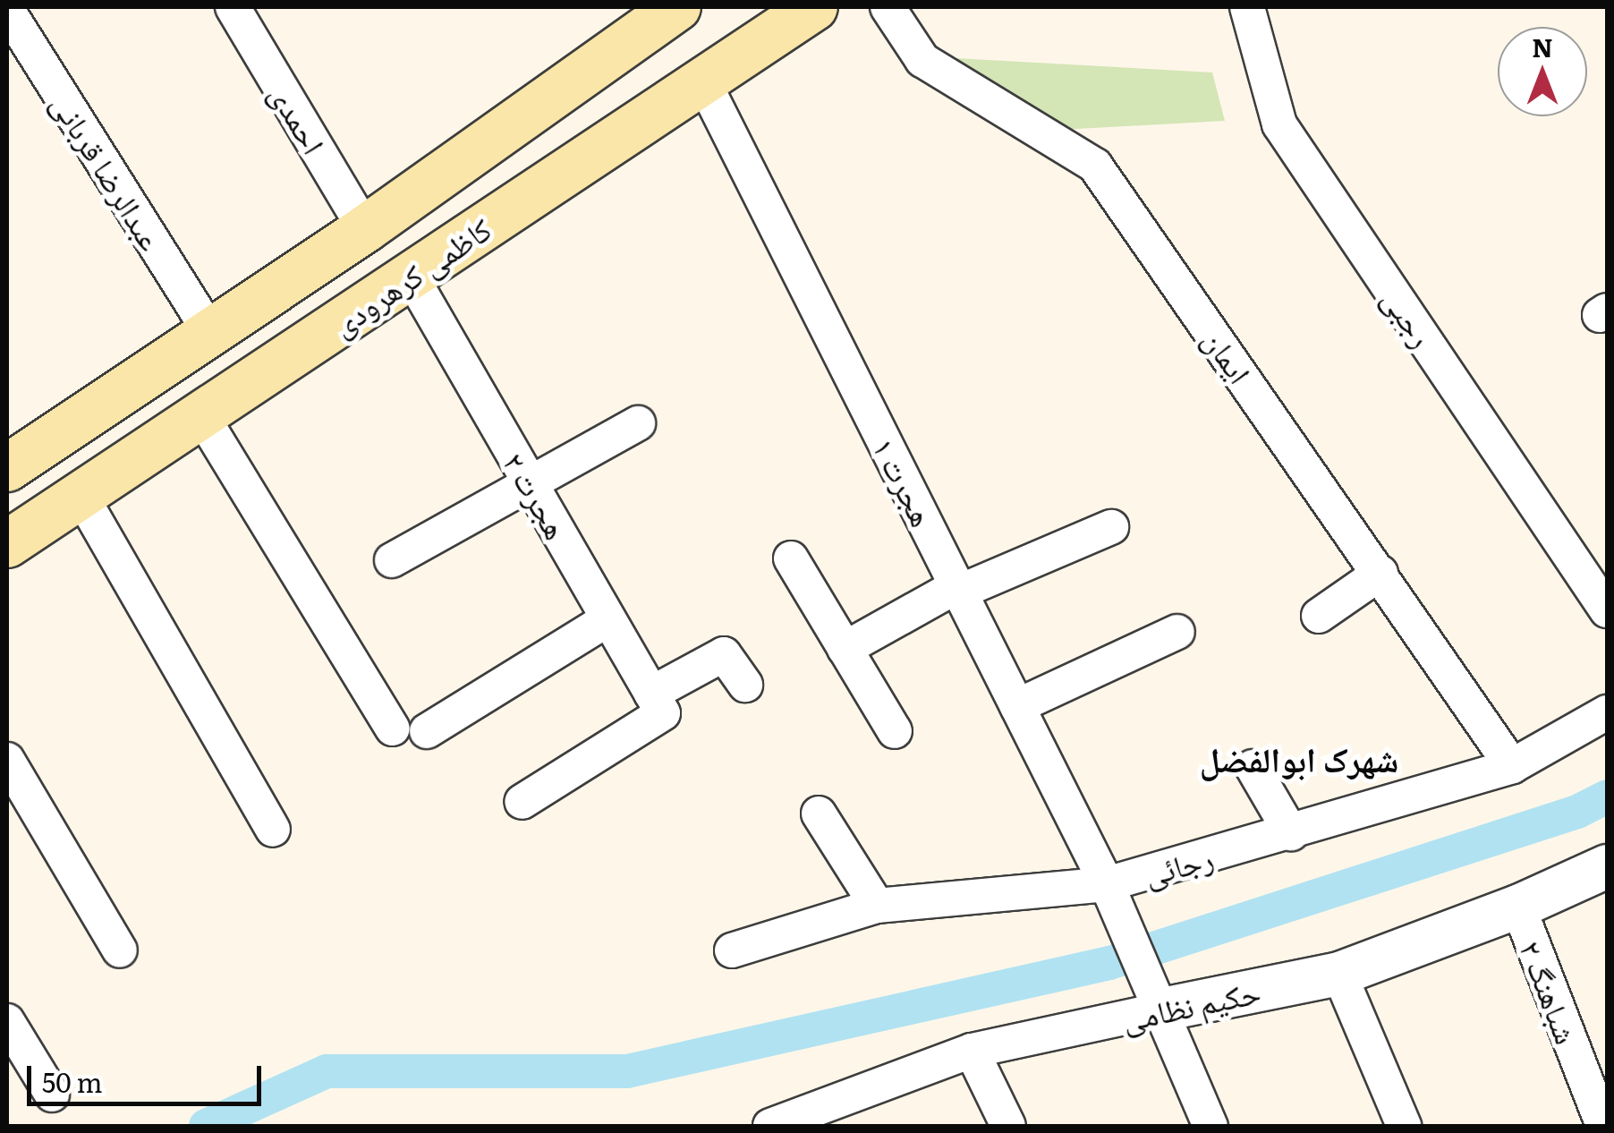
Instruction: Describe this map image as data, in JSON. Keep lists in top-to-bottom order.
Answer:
{
  "streets": {
    "main road": ["کاظمی کرهرودی"],
    "street": [
      "احمدی",
      "عبدالرضا قربانی",
      "رجبی",
      "ایمان",
      "هجرت ۱",
      "هجرت ۲",
      "رجائی",
      "شباهنگ ۲",
      "حکیم نظامی"
    ]
  },
  "crossings": [
    ["احمدی", "کاظمی کرهرودی"],
    ["عبدالرضا قربانی", "کاظمی کرهرودی"],
    ["کاظمی کرهرودی", "هجرت ۱"],
    ["کاظمی کرهرودی", "هجرت ۲"],
    ["ایمان", "رجائی"],
    ["هجرت ۱", "رجائی"],
    ["هجرت ۱", "حکیم نظامی"],
    ["شباهنگ ۲", "حکیم نظامی"]
  ],
  "districts": ["شهرک ابوالفضل"],
  "scale_bar": "50 m",
  "north": "top"
}
